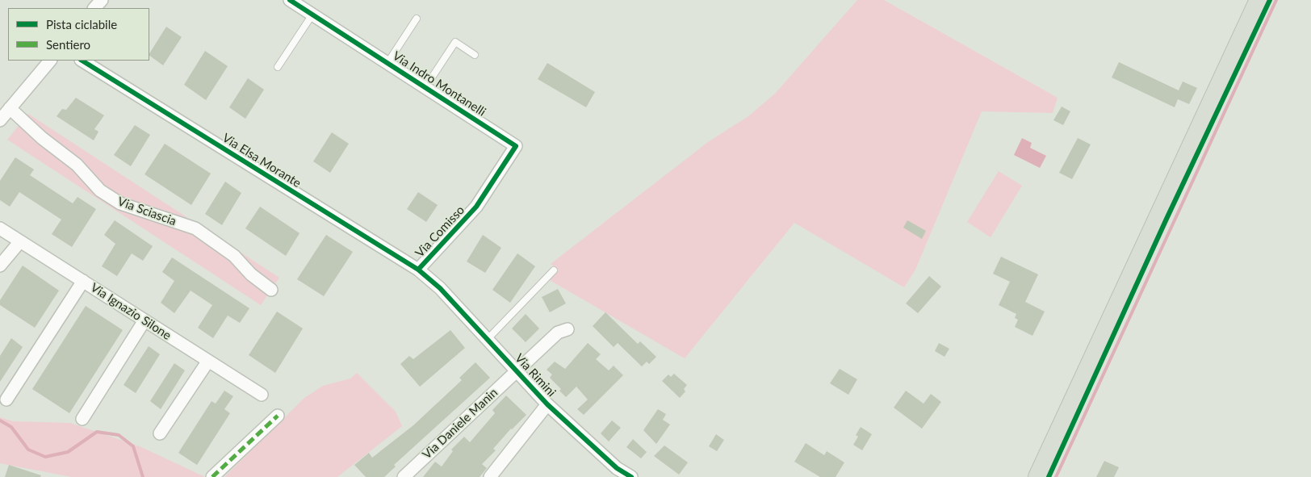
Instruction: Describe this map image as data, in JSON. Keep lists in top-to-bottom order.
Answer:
{
  "streets": {
    "street": [
      "Via Indro Montanelli",
      "Via Elsa Morante",
      "Via Sciascia",
      "Via Comisso",
      "Via Ignazio Silone",
      "Via Rimini",
      "Via Daniele Manin"
    ]
  },
  "crossings": [
    ["Via Indro Montanelli", "Via Comisso"],
    ["Via Elsa Morante", "Via Comisso"],
    ["Via Elsa Morante", "Via Rimini"],
    ["Via Rimini", "Via Daniele Manin"]
  ],
  "legend": ["Pista ciclabile", "Sentiero"]
}
